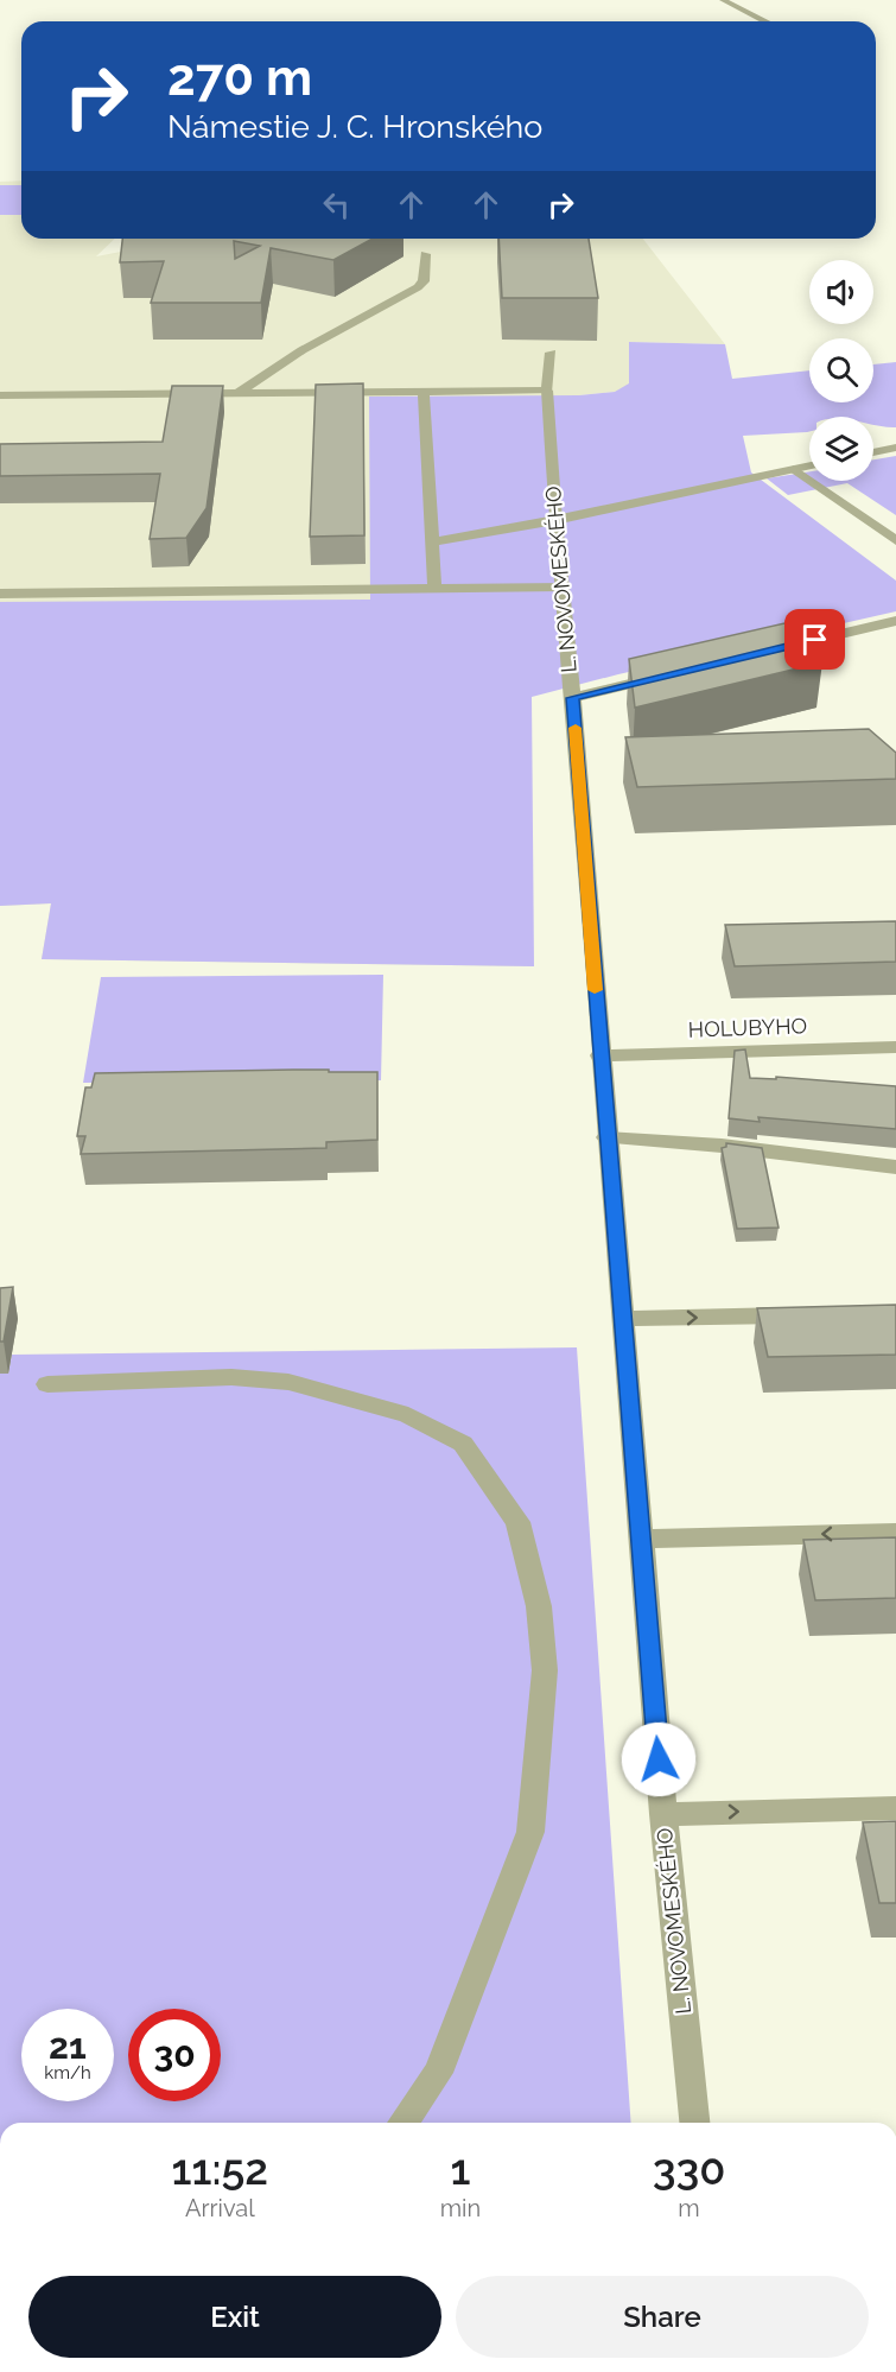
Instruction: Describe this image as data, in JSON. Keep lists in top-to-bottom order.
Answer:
{
  "streets": {
    "street": ["L. NOVOMESKÉHO", "HOLUBYHO"]
  },
  "crossings": [
    ["L. NOVOMESKÉHO", "HOLUBYHO"]
  ],
  "page": {
    "turn": ["270 m", "Námestie J. C. Hronského"],
    "speed": "21 km/h",
    "limit": "30",
    "eta": [
      "11:52",
      "Arrival",
      "1",
      "min",
      "330",
      "m"
    ],
    "buttons": ["Exit", "Share"]
  }
}
